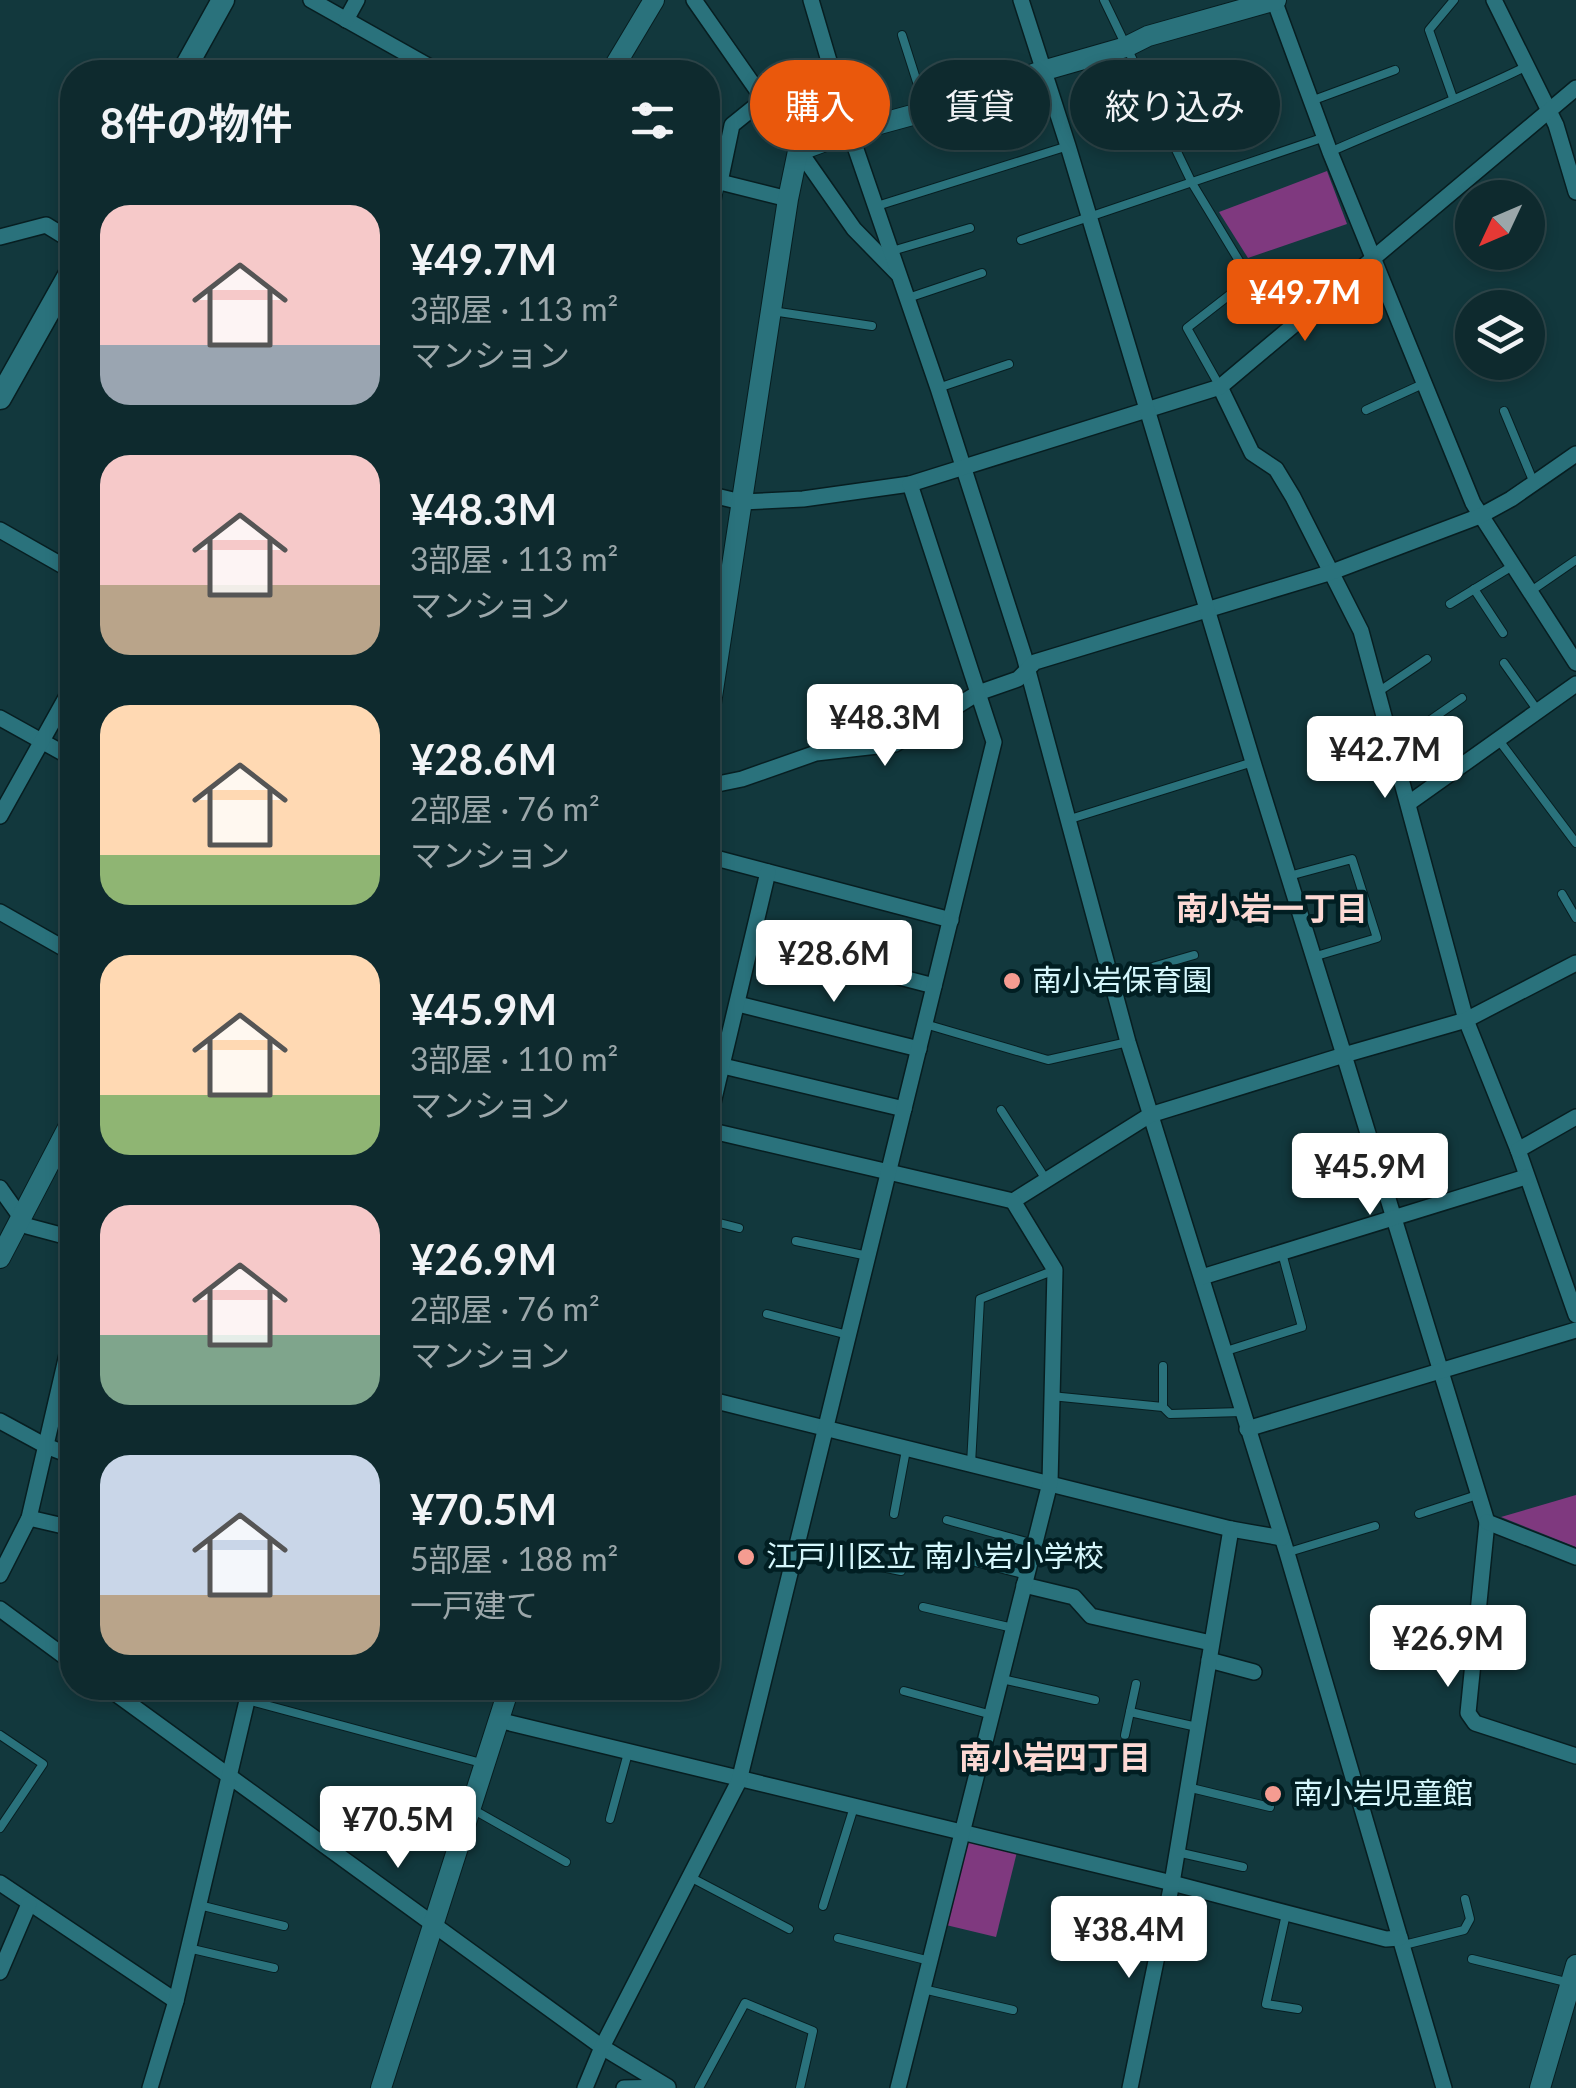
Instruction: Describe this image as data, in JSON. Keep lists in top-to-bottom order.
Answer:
{
  "districts": ["南小岩一丁目", "南小岩四丁目"],
  "places": ["南小岩保育園", "江戸川区立 南小岩小学校", "南小岩児童館"],
  "north": "bottom left",
  "page": {
    "chip": ["購入", "賃貸", "絞り込み"],
    "heading": "8件の物件",
    "list": [
      {
        "name": "¥49.7M",
        "note": "3部屋 · 113 m² · マンション"
      },
      {
        "name": "¥48.3M",
        "note": "3部屋 · 113 m² · マンション"
      },
      {
        "name": "¥28.6M",
        "note": "2部屋 · 76 m² · マンション"
      },
      {
        "name": "¥45.9M",
        "note": "3部屋 · 110 m² · マンション"
      },
      {
        "name": "¥26.9M",
        "note": "2部屋 · 76 m² · マンション"
      },
      {
        "name": "¥70.5M",
        "note": "5部屋 · 188 m² · 一戸建て"
      }
    ],
    "price": [
      "¥49.7M",
      "¥48.3M",
      "¥42.7M",
      "¥28.6M",
      "¥45.9M",
      "¥26.9M",
      "¥70.5M",
      "¥38.4M"
    ]
  }
}
